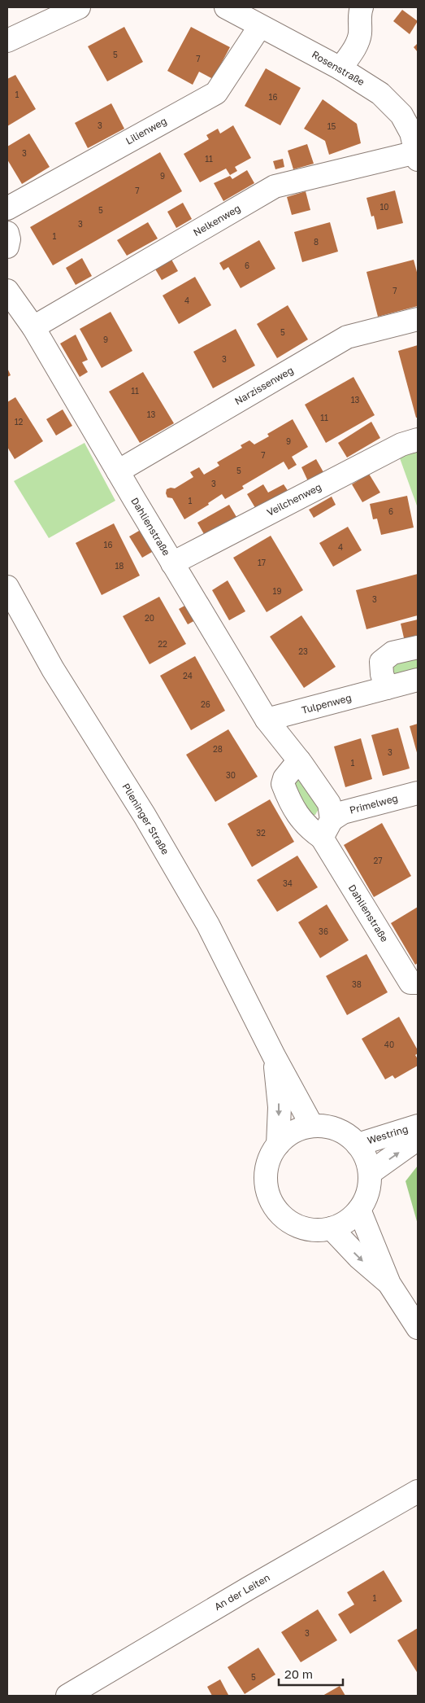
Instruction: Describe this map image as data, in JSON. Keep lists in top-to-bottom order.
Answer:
{
  "streets": {
    "street": [
      "Rosenstraße",
      "Lilienweg",
      "Nelkenweg",
      "Narzissenweg",
      "Veilchenweg",
      "Dahlienstraße",
      "Tulpenweg",
      "Primelweg",
      "Plieninger Straße",
      "Westring",
      "An der Leiten"
    ]
  },
  "crossings": [
    ["Rosenstraße", "Lilienweg"],
    ["Rosenstraße", "Nelkenweg"],
    ["Nelkenweg", "Dahlienstraße"],
    ["Narzissenweg", "Dahlienstraße"],
    ["Veilchenweg", "Dahlienstraße"],
    ["Dahlienstraße", "Tulpenweg"],
    ["Dahlienstraße", "Primelweg"],
    ["Plieninger Straße", "Westring"]
  ],
  "house_numbers": [
    "5",
    "7",
    "1",
    "16",
    "3",
    "15",
    "3",
    "11",
    "9",
    "7",
    "10",
    "5",
    "3",
    "1",
    "8",
    "6",
    "7",
    "4",
    "5",
    "9",
    "3",
    "11",
    "13",
    "13",
    "11",
    "12",
    "9",
    "7",
    "5",
    "3",
    "1",
    "6",
    "16",
    "4",
    "17",
    "18",
    "19",
    "3",
    "20",
    "22",
    "23",
    "24",
    "26",
    "28",
    "3",
    "1",
    "30",
    "32",
    "27",
    "34",
    "36",
    "38",
    "40",
    "1",
    "3",
    "5"
  ],
  "scale_bar": "20 m"
}
